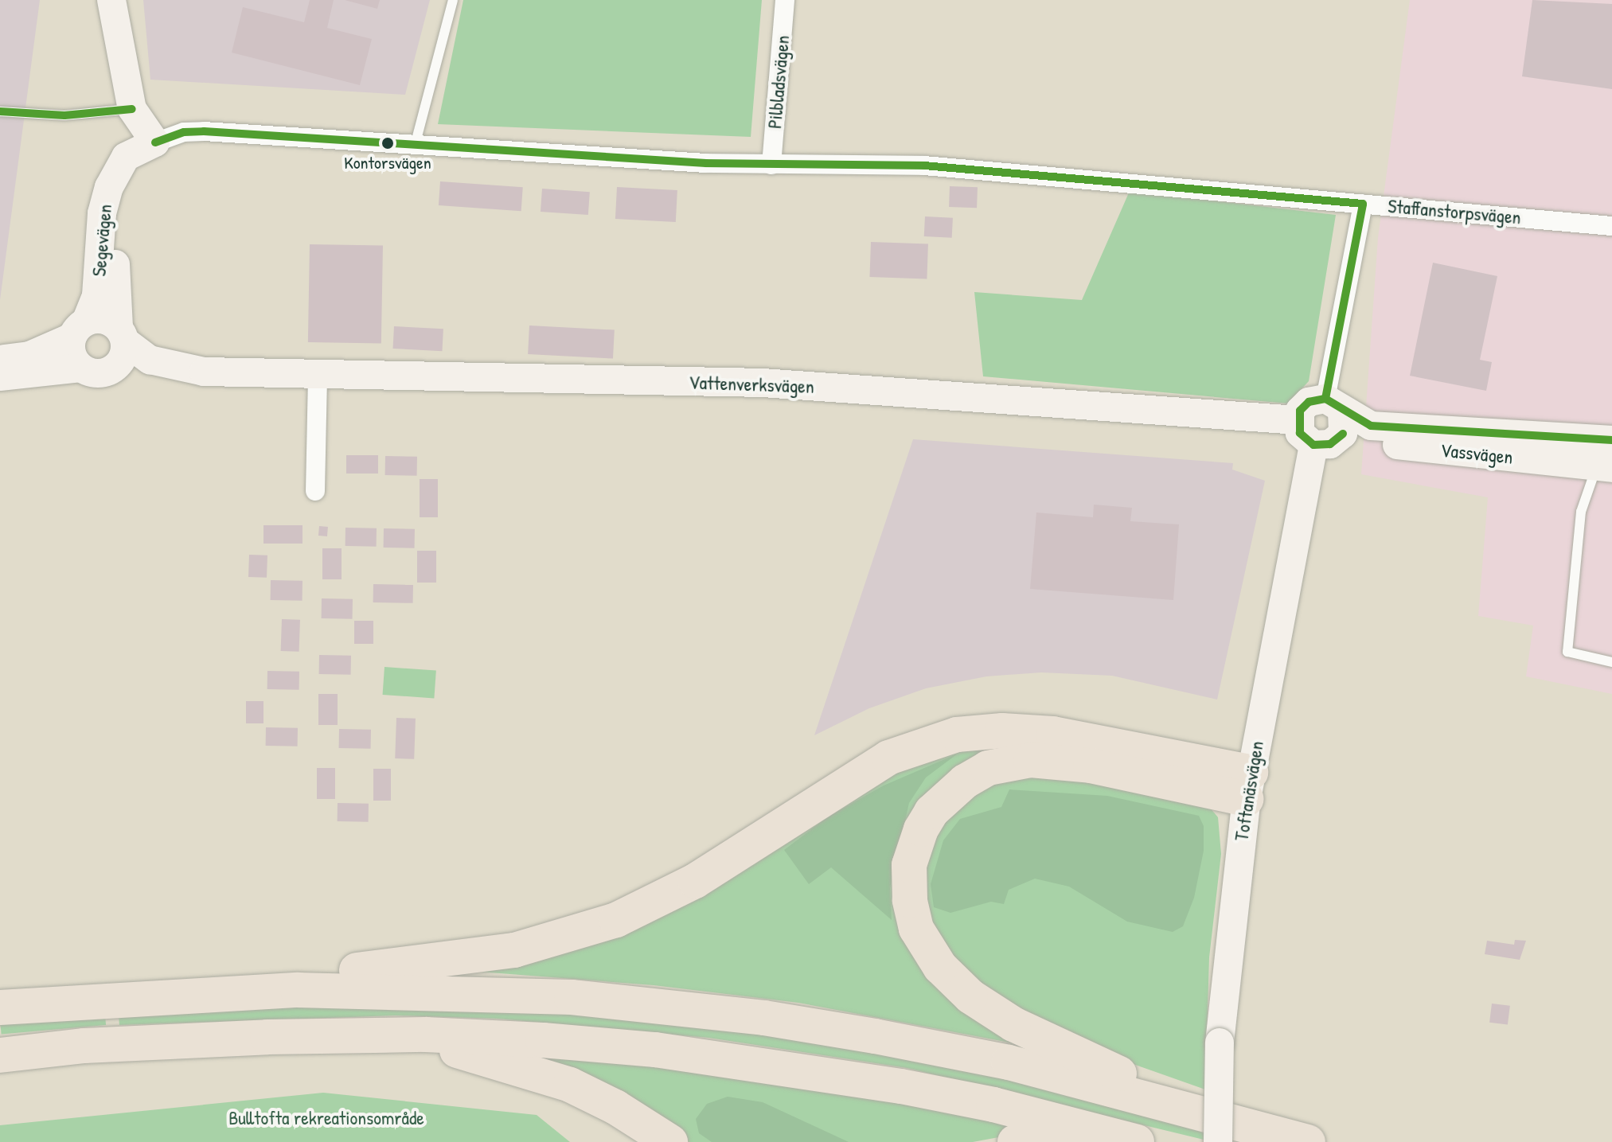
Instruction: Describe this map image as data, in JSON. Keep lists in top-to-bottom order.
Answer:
{
  "streets": {
    "street": [
      "Pilbladsvägen",
      "Staffanstorpsvägen",
      "Segevägen",
      "Vattenverksvägen",
      "Vassvägen",
      "Toftanäsvägen"
    ]
  },
  "crossings": [
    ["Pilbladsvägen", "Staffanstorpsvägen"],
    ["Staffanstorpsvägen", "Segevägen"],
    ["Segevägen", "Vattenverksvägen"],
    ["Vattenverksvägen", "Vassvägen"],
    ["Vattenverksvägen", "Toftanäsvägen"],
    ["Vassvägen", "Toftanäsvägen"]
  ],
  "parks": ["Bulltofta rekreationsområde"],
  "places": ["Kontorsvägen"]
}
